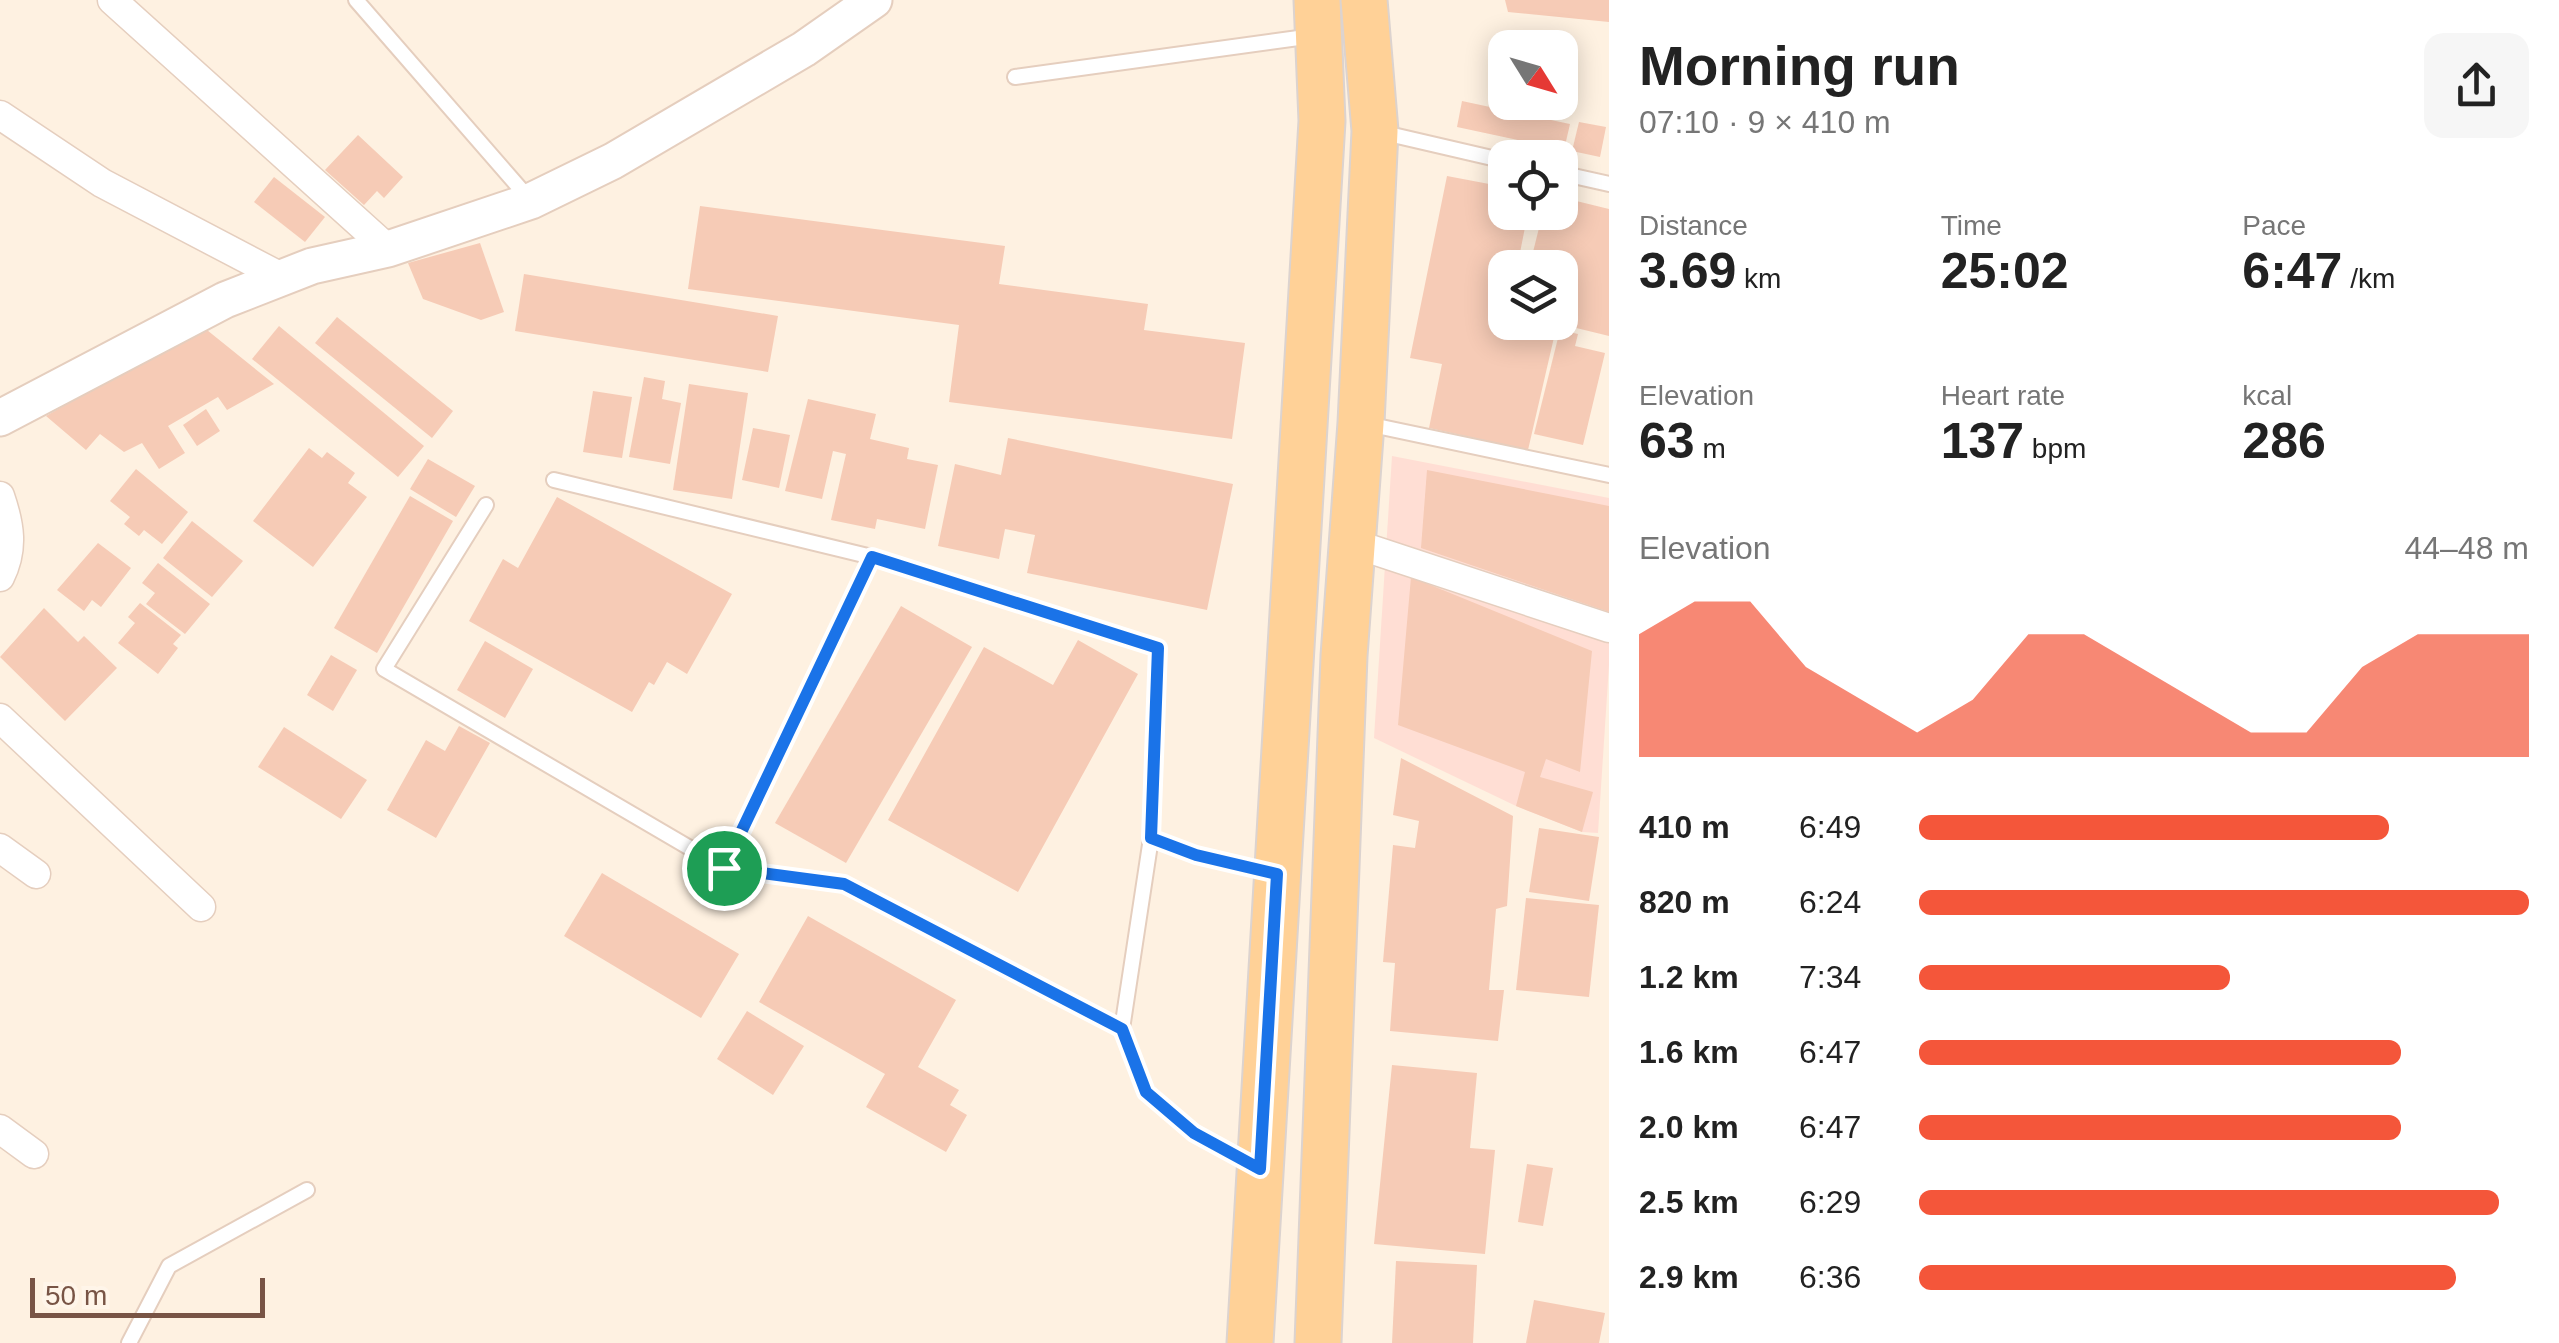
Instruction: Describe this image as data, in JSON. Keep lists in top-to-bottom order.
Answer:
{
  "scale_bar": "50 m",
  "north": "bottom right",
  "page": {
    "heading": ["Morning run", "07:10 · 9 × 410 m"],
    "stats": [
      ["Distance", "3.69 km"],
      ["Time", "25:02"],
      ["Pace", "6:47 /km"],
      ["Elevation", "63 m"],
      ["Heart rate", "137 bpm"],
      ["kcal", "286"]
    ],
    "chart": ["Elevation", "44–48 m"],
    "list": [
      {
        "name": "410 m",
        "note": "6:49"
      },
      {
        "name": "820 m",
        "note": "6:24"
      },
      {
        "name": "1.2 km",
        "note": "7:34"
      },
      {
        "name": "1.6 km",
        "note": "6:47"
      },
      {
        "name": "2.0 km",
        "note": "6:47"
      },
      {
        "name": "2.5 km",
        "note": "6:29"
      },
      {
        "name": "2.9 km",
        "note": "6:36"
      }
    ],
    "scale": "50 m"
  }
}
